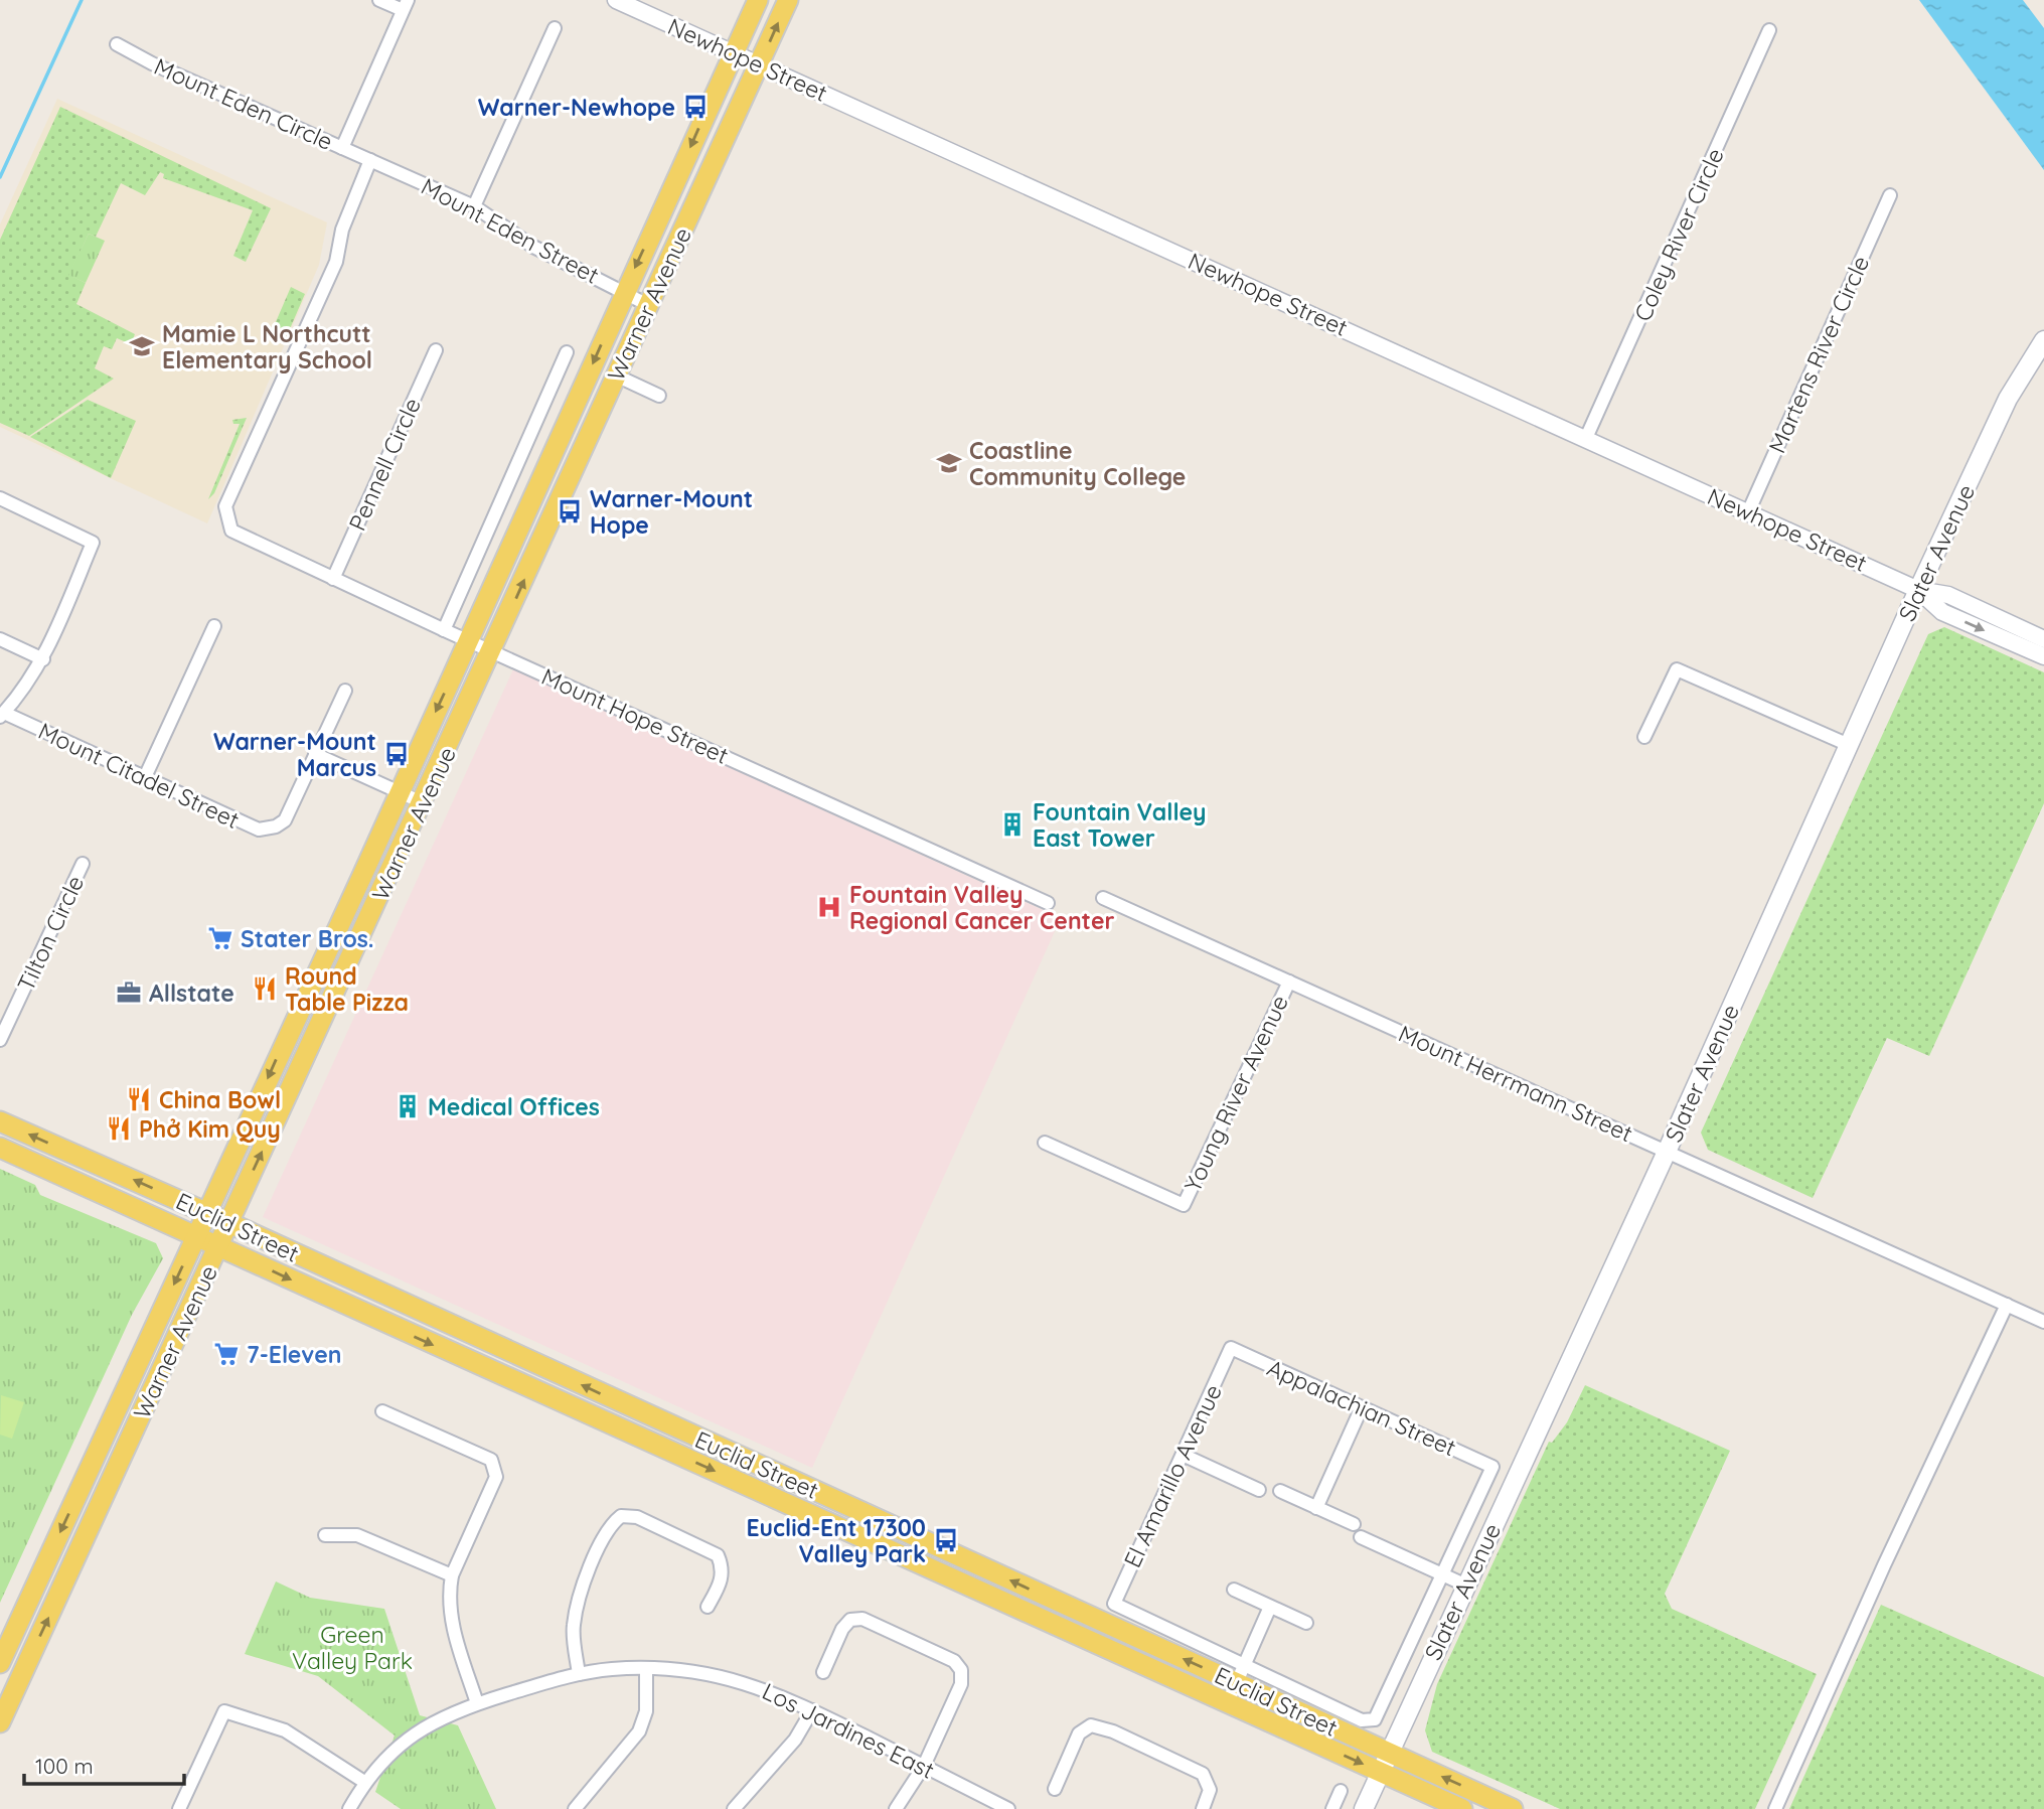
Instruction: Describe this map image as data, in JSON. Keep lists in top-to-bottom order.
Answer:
{
  "streets": {
    "main road": ["Warner Avenue", "Slater Avenue", "Euclid Street"],
    "street": [
      "Newhope Street",
      "Mount Eden Circle",
      "Mount Eden Street",
      "Coley River Circle",
      "Martens River Circle",
      "Pennell Circle",
      "Mount Hope Street",
      "Mount Citadel Street",
      "Tilton Circle",
      "Mount Herrmann Street",
      "Young River Avenue",
      "Appalachian Street",
      "El Amarillo Avenue",
      "Los Jardines East"
    ]
  },
  "crossings": [
    ["Newhope Street", "Coley River Circle"],
    ["Newhope Street", "Warner Avenue"],
    ["Newhope Street", "Martens River Circle"],
    ["Newhope Street", "Slater Avenue"],
    ["Mount Eden Circle", "Mount Eden Street"],
    ["Mount Eden Circle", "Mount Hope Street"],
    ["Mount Eden Street", "Warner Avenue"],
    ["Mount Eden Street", "Mount Hope Street"],
    ["Warner Avenue", "Mount Hope Street"],
    ["Warner Avenue", "Euclid Street"],
    ["Pennell Circle", "Mount Hope Street"],
    ["Slater Avenue", "Mount Herrmann Street"],
    ["Slater Avenue", "Euclid Street"],
    ["Mount Herrmann Street", "Young River Avenue"],
    ["Euclid Street", "El Amarillo Avenue"],
    ["Appalachian Street", "El Amarillo Avenue"]
  ],
  "parks": ["Green Valley Park"],
  "places": {
    "bus stop": [
      "Warner-Newhope",
      "Warner-Mount Hope",
      "Warner-Mount Marcus",
      "Euclid-Ent 17300 Valley Park"
    ],
    "school or university": ["Mamie L Northcutt Elementary School", "Coastline Community College"],
    "building": ["Fountain Valley East Tower", "Medical Offices"],
    "hospital": ["Fountain Valley Regional Cancer Center"],
    "supermarket": ["Stater Bros.", "7-Eleven"],
    "restaurant": ["Round Table Pizza", "China Bowl", "Phở Kim Quy"],
    "office": ["Allstate"]
  },
  "scale_bar": "100 m"
}
